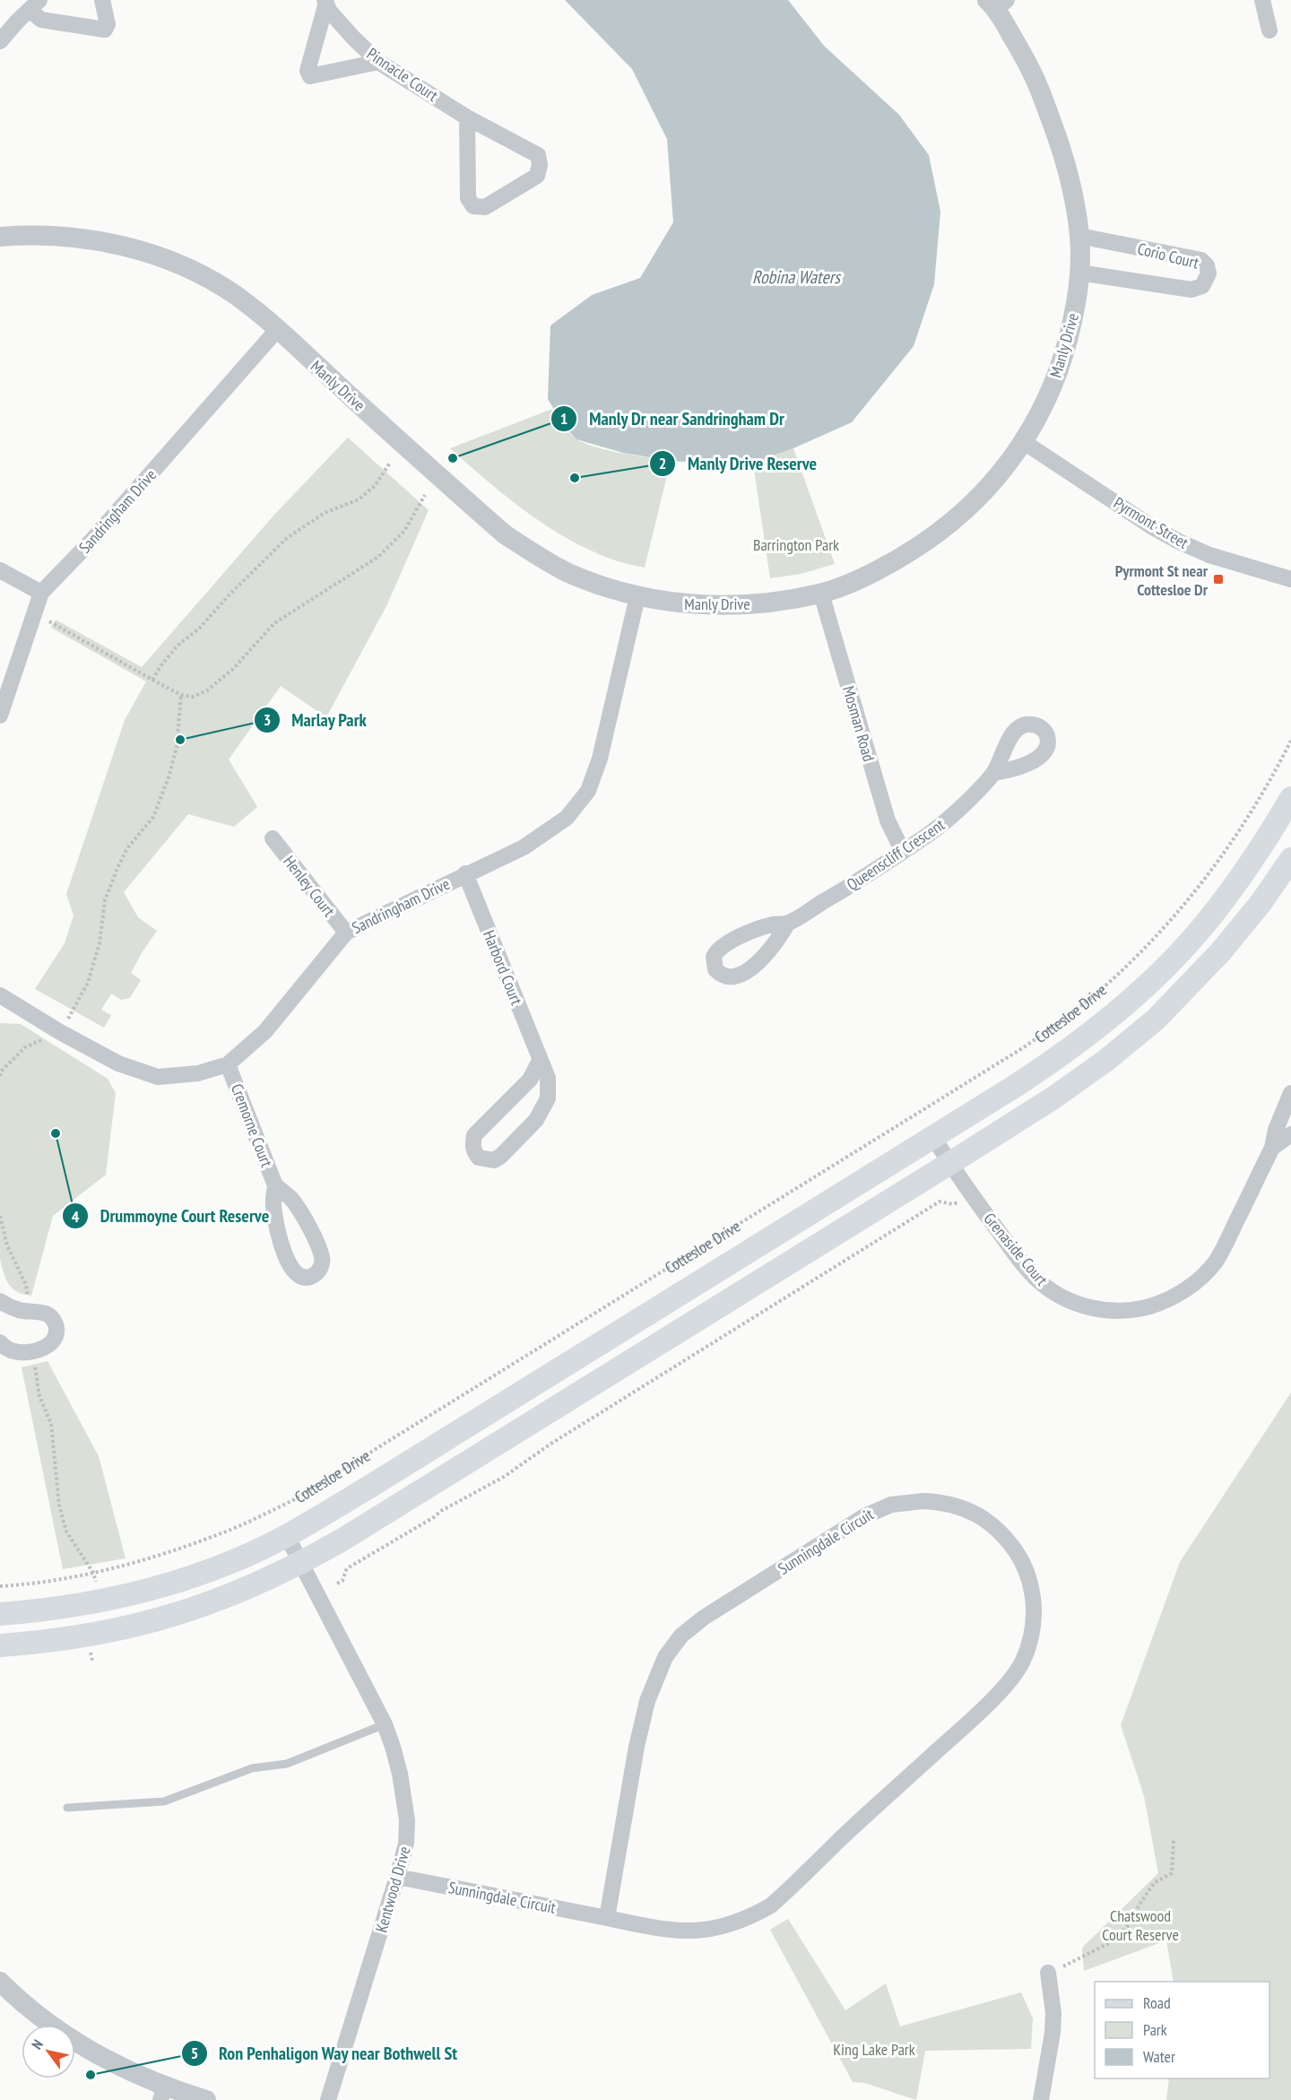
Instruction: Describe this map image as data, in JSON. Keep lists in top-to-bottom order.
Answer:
{
  "streets": {
    "main road": ["Cottesloe Drive"],
    "street": [
      "Pinnacle Court",
      "Corio Court",
      "Manly Drive",
      "Sandringham Drive",
      "Pyrmont Street",
      "Mosman Road",
      "Queenscliff Crescent",
      "Henley Court",
      "Harbord Court",
      "Cremorne Court",
      "Grenaside Court",
      "Sunningdale Circuit",
      "Kentwood Drive"
    ]
  },
  "crossings": [
    ["Corio Court", "Manly Drive"],
    ["Manly Drive", "Sandringham Drive"],
    ["Manly Drive", "Pyrmont Street"],
    ["Manly Drive", "Mosman Road"],
    ["Sandringham Drive", "Henley Court"],
    ["Sandringham Drive", "Harbord Court"],
    ["Sandringham Drive", "Cremorne Court"],
    ["Mosman Road", "Queenscliff Crescent"],
    ["Cottesloe Drive", "Grenaside Court"],
    ["Cottesloe Drive", "Kentwood Drive"],
    ["Sunningdale Circuit", "Kentwood Drive"]
  ],
  "water": ["Robina Waters"],
  "parks": ["Barrington Park", "Chatswood Court Reserve", "King Lake Park"],
  "places": {
    "other": [
      "Manly Dr near Sandringham Dr",
      "Manly Drive Reserve",
      "Marlay Park",
      "Drummoyne Court Reserve",
      "Ron Penhaligon Way near Bothwell St"
    ],
    "transit": ["Pyrmont St near Cottesloe Dr"]
  },
  "legend": ["Road", "Park", "Water"],
  "north": "top left"
}
